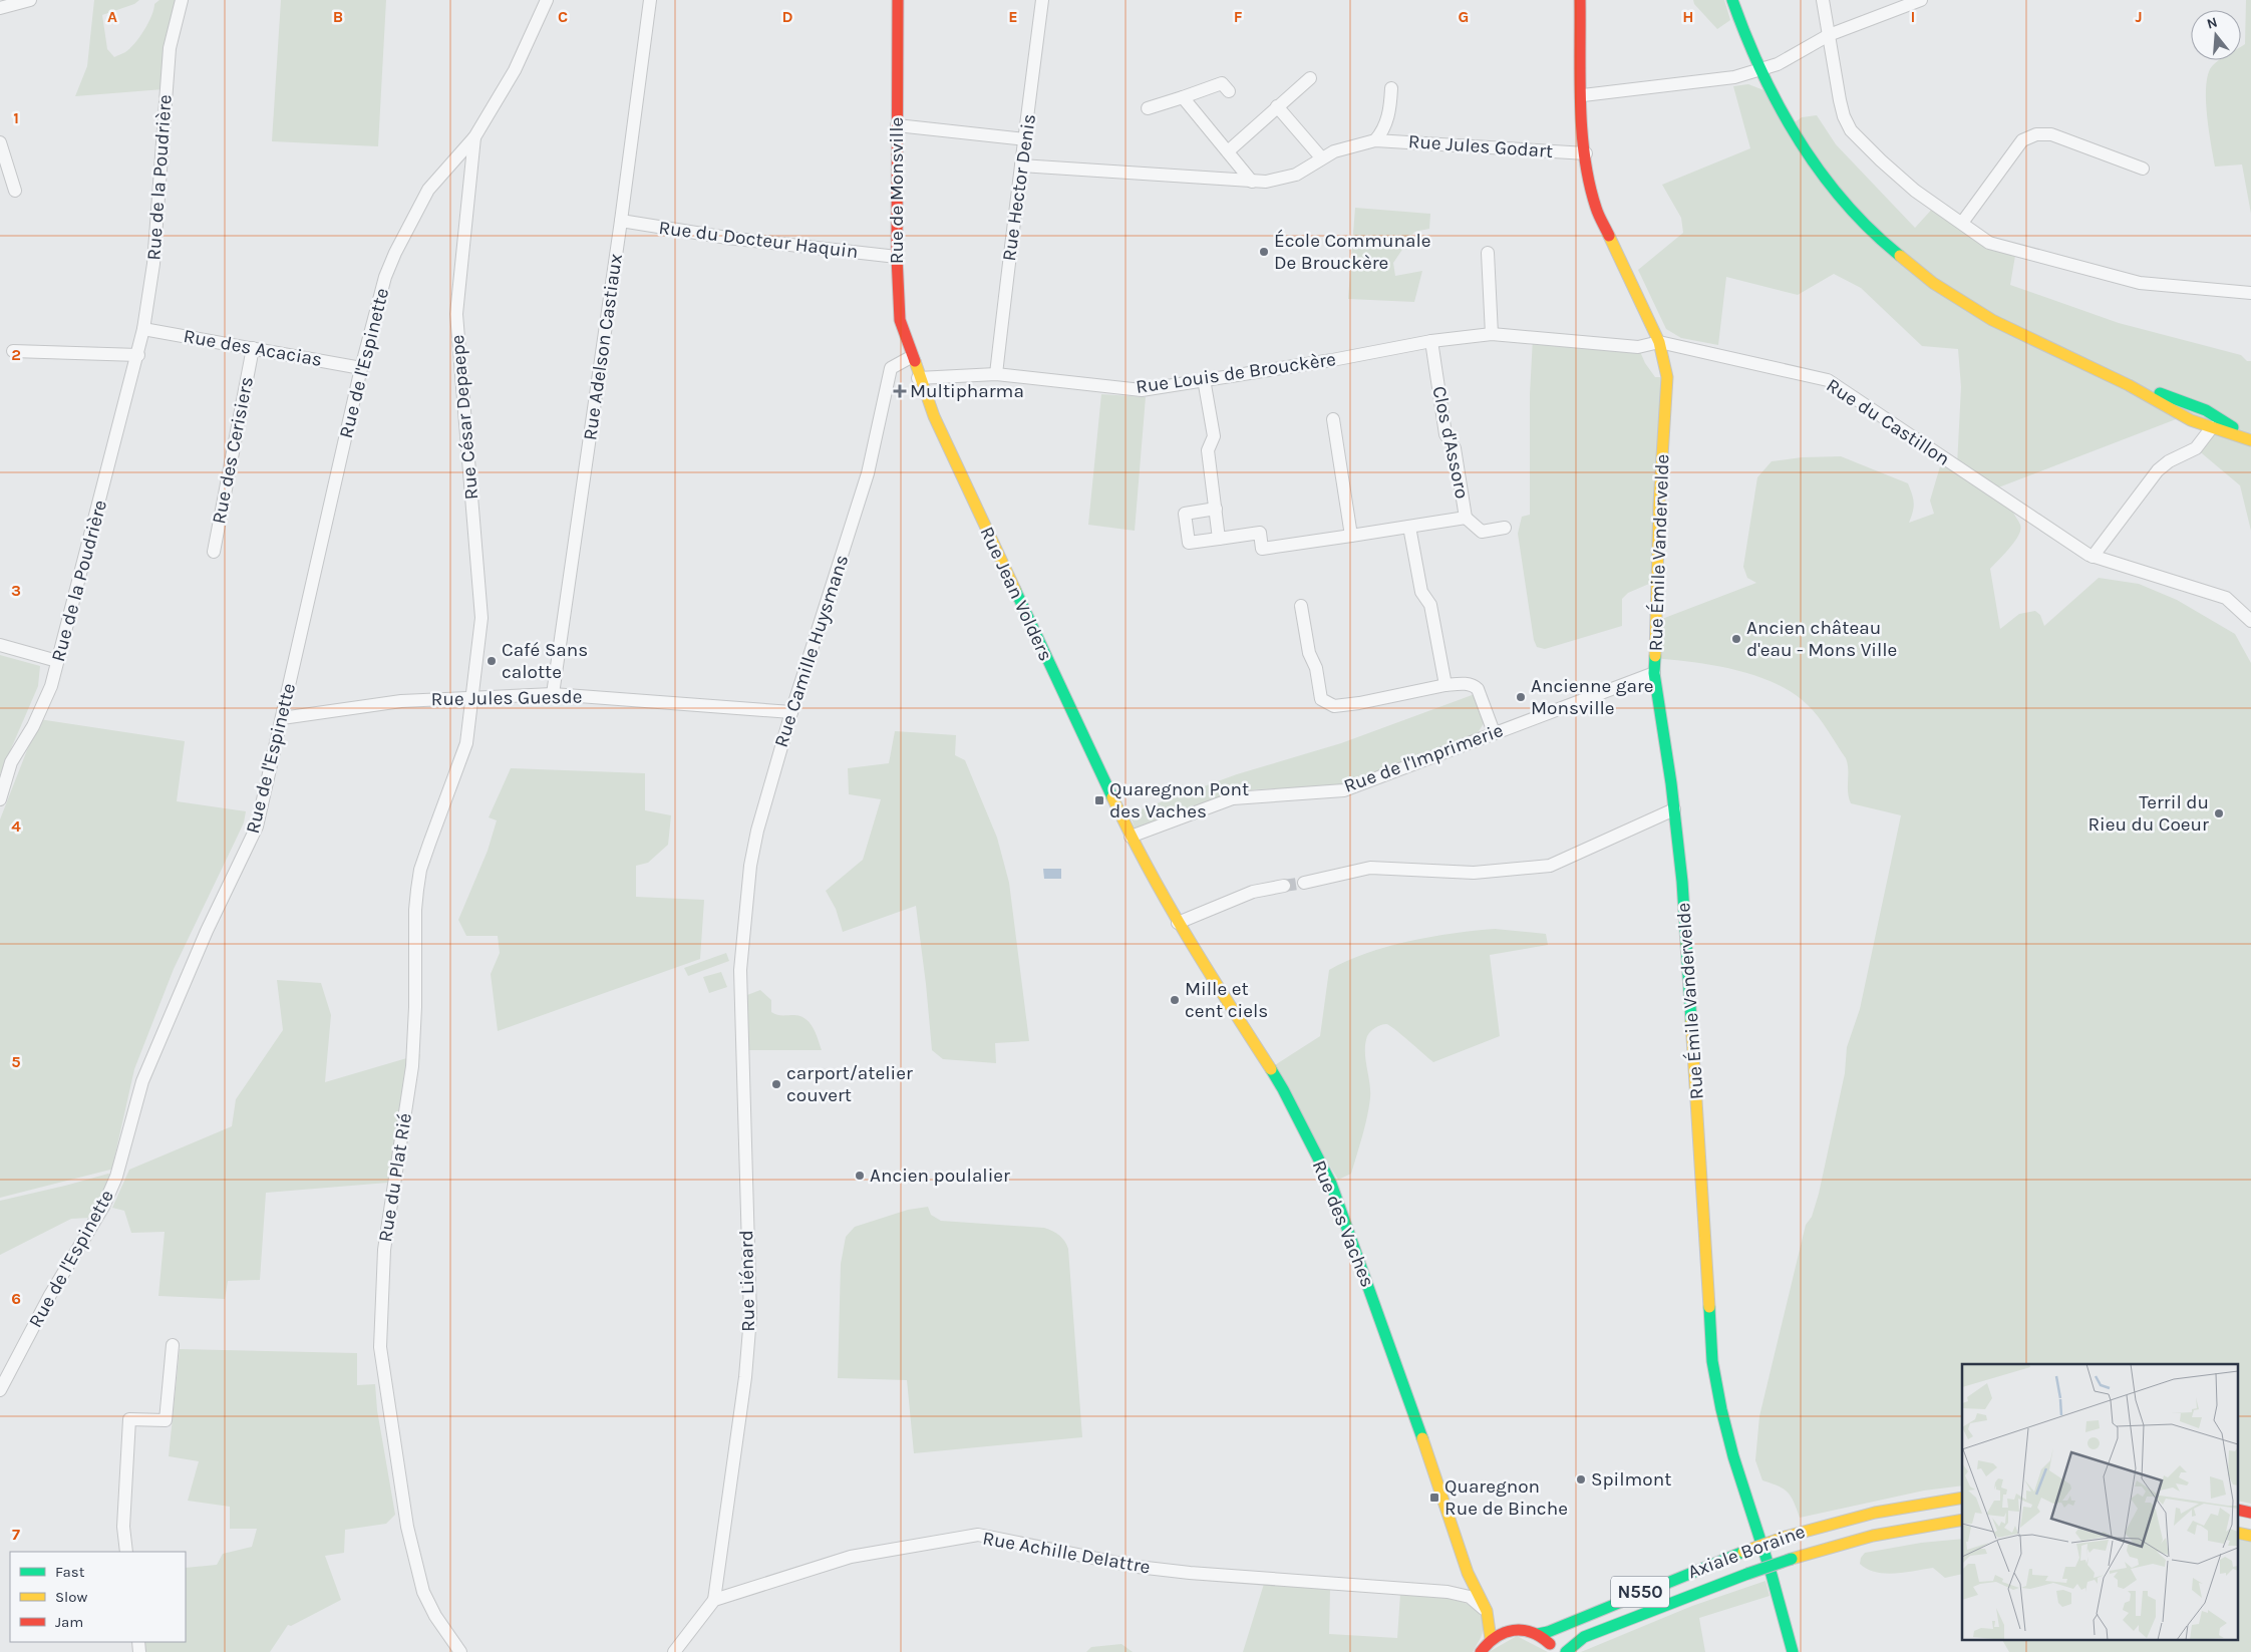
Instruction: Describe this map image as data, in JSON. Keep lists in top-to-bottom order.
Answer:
{
  "streets": {
    "main road": [
      "Rue de Monsville",
      "Rue Émile Vandervelde",
      "Rue Jean Volders",
      "Rue des Vaches",
      "Axiale Boraine",
      "N550"
    ],
    "street": [
      "Rue Jules Godart",
      "Rue de la Poudrière",
      "Rue Hector Denis",
      "Rue du Docteur Haquin",
      "Rue Adelson Castiaux",
      "Rue des Acacias",
      "Rue de l'Espinette",
      "Rue Louis de Brouckère",
      "Rue César Depaepe",
      "Rue du Castillon",
      "Clos d'Assoro",
      "Rue des Cerisiers",
      "Rue Camille Huysmans",
      "Rue Jules Guesde",
      "Rue de l'Imprimerie",
      "Rue du Plat Rié",
      "Rue Liénard",
      "Rue Achille Delattre"
    ]
  },
  "crossings": [
    ["Rue Jules Godart", "Rue Hector Denis"],
    ["Rue Jules Godart", "Rue Émile Vandervelde"],
    ["Rue de la Poudrière", "Rue des Acacias"],
    ["Rue Hector Denis", "Rue Louis de Brouckère"],
    ["Rue de Monsville", "Rue du Docteur Haquin"],
    ["Rue de Monsville", "Rue Louis de Brouckère"],
    ["Rue de Monsville", "Rue Jean Volders"],
    ["Rue de Monsville", "Rue Camille Huysmans"],
    ["Rue du Docteur Haquin", "Rue Adelson Castiaux"],
    ["Rue Adelson Castiaux", "Rue Jules Guesde"],
    ["Rue des Acacias", "Rue de l'Espinette"],
    ["Rue des Acacias", "Rue des Cerisiers"],
    ["Rue de l'Espinette", "Rue César Depaepe"],
    ["Rue de l'Espinette", "Rue Jules Guesde"],
    ["Rue Louis de Brouckère", "Rue du Castillon"],
    ["Rue Louis de Brouckère", "Clos d'Assoro"],
    ["Rue Louis de Brouckère", "Rue Émile Vandervelde"],
    ["Rue Louis de Brouckère", "Rue Jean Volders"],
    ["Rue César Depaepe", "Rue Jules Guesde"],
    ["Rue César Depaepe", "Rue du Plat Rié"],
    ["Rue du Castillon", "Rue Émile Vandervelde"],
    ["Rue Émile Vandervelde", "Rue de l'Imprimerie"],
    ["Rue Jean Volders", "Rue des Vaches"],
    ["Rue Camille Huysmans", "Rue Jules Guesde"],
    ["Rue Camille Huysmans", "Rue Liénard"],
    ["Rue Jules Guesde", "Rue du Plat Rié"],
    ["Rue de l'Imprimerie", "Rue des Vaches"],
    ["Rue des Vaches", "Rue Achille Delattre"],
    ["Rue Liénard", "Rue Achille Delattre"]
  ],
  "places": {
    "other": [
      "École Communale De Brouckère",
      "Ancien château d'eau - Mons Ville",
      "Café Sans calotte",
      "Ancienne gare Monsville",
      "Terril du Rieu du Coeur",
      "Mille et cent ciels",
      "carport/atelier couvert",
      "Ancien poulalier",
      "Spilmont"
    ],
    "health": ["Multipharma"],
    "transit": ["Quaregnon Pont des Vaches", "Quaregnon Rue de Binche"]
  },
  "legend": ["Fast", "Slow", "Jam"],
  "north": "top",
  "grid": {
    "columns": [
      "A",
      "B",
      "C",
      "D",
      "E",
      "F",
      "G",
      "H",
      "I",
      "J"
    ],
    "rows": [
      "1",
      "2",
      "3",
      "4",
      "5",
      "6",
      "7"
    ]
  }
}
